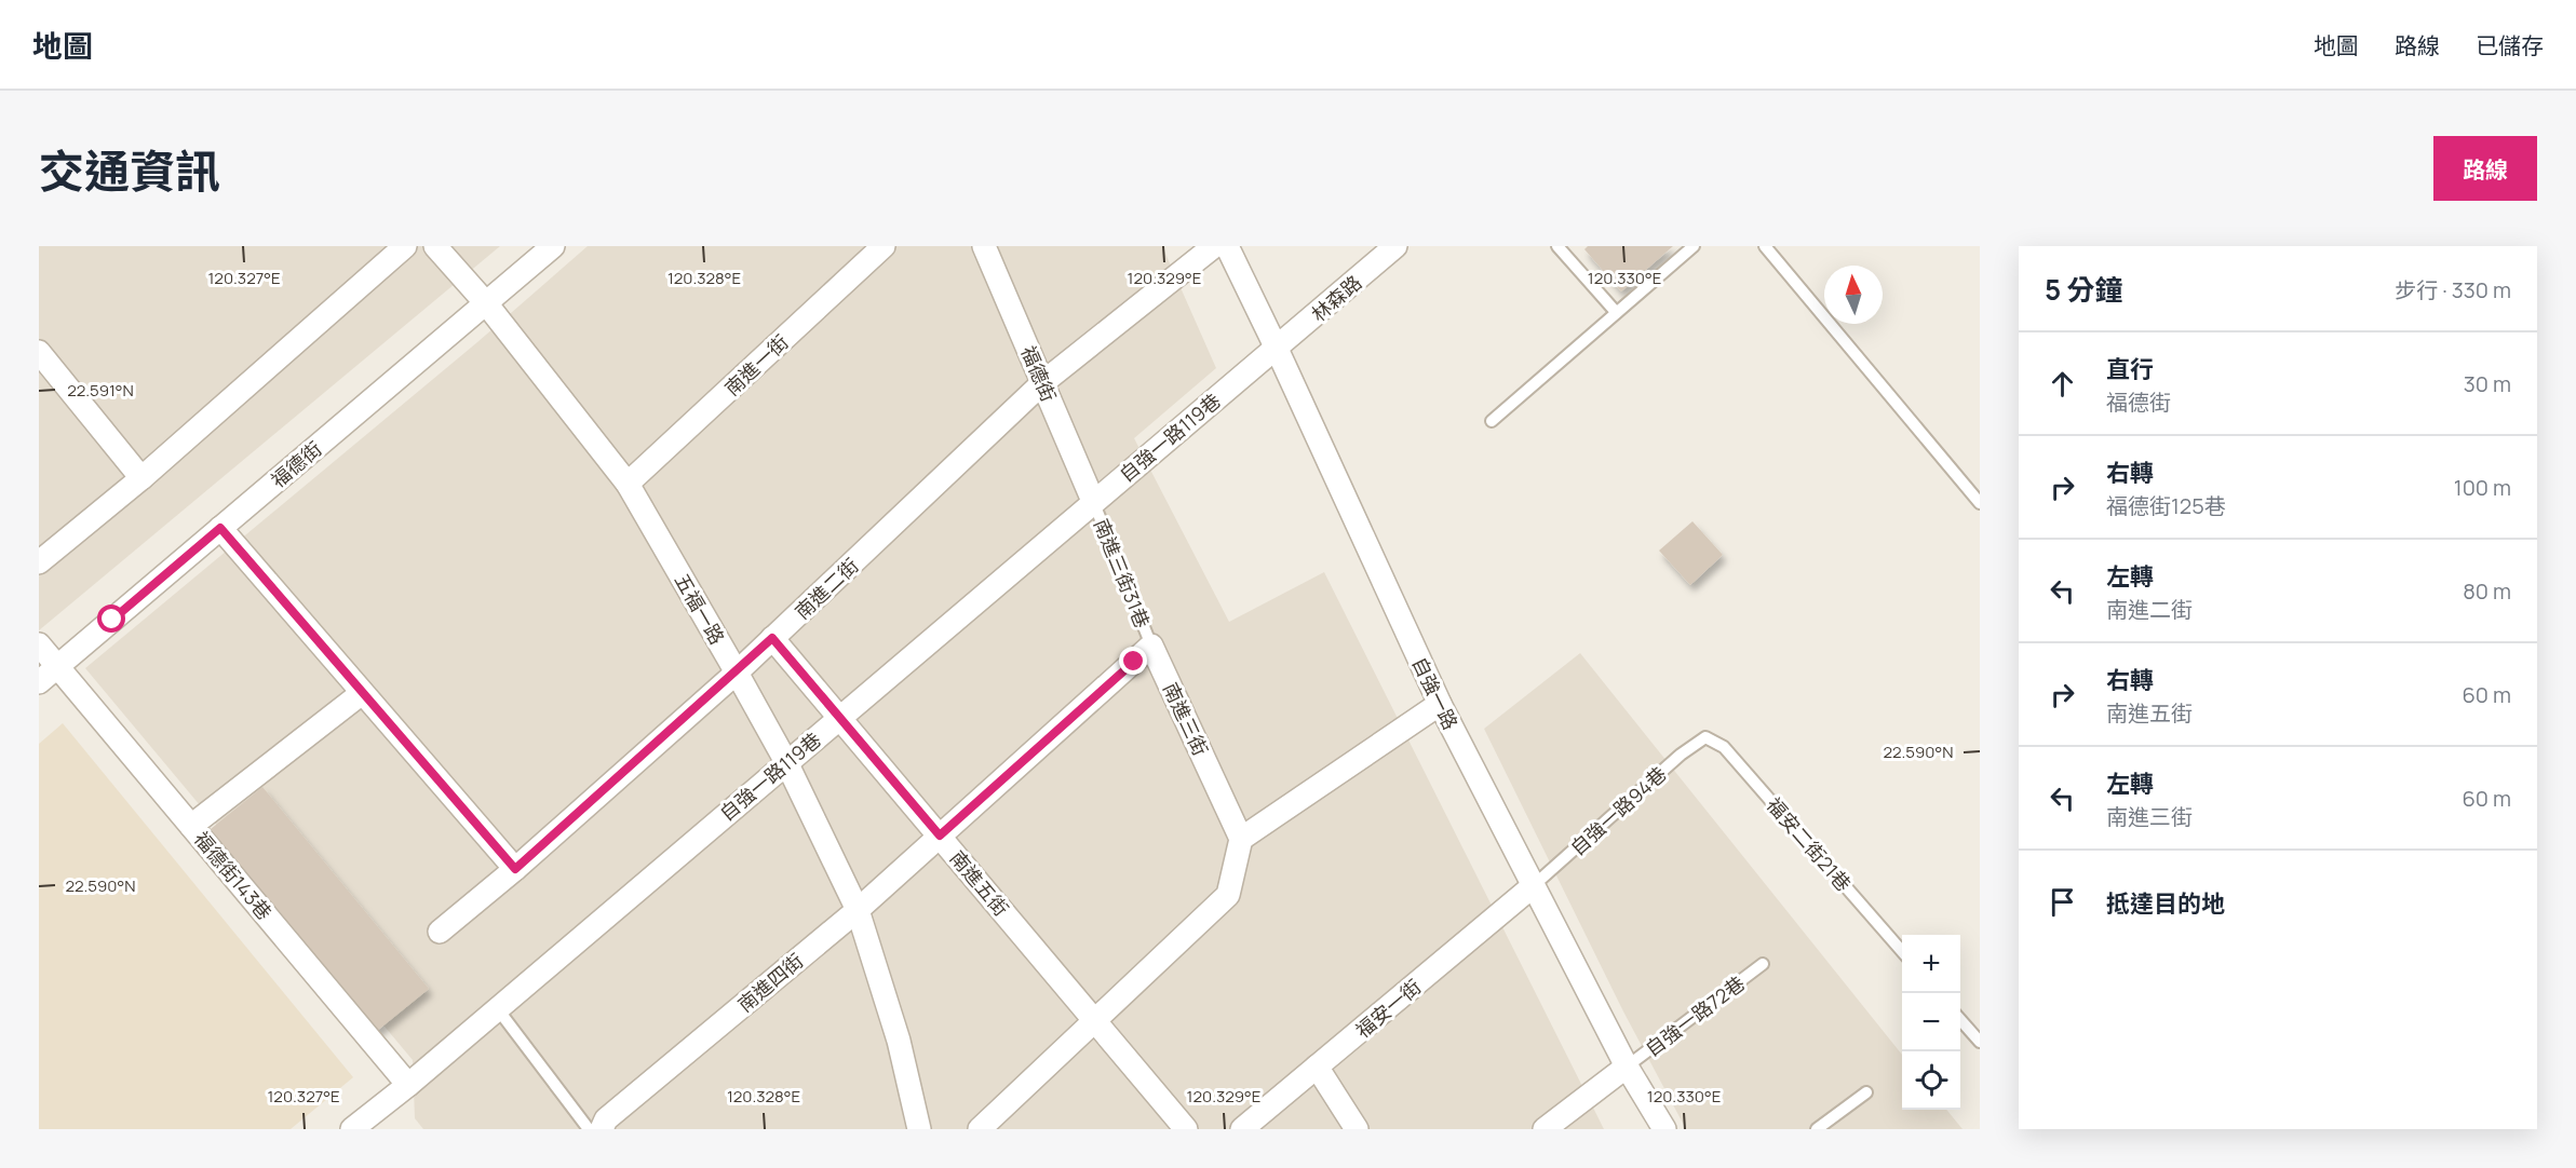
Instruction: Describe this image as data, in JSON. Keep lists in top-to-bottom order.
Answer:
{
  "streets": {
    "street": [
      "林森路",
      "南進一街",
      "福德街",
      "自強一路119巷",
      "南進二街",
      "五福一路",
      "自強一路",
      "南進三街",
      "福德街143巷",
      "南進五街",
      "南進四街",
      "福安一街"
    ],
    "lane": [
      "南進三街31巷",
      "自強一路94巷",
      "福安二街21巷",
      "自強一路72巷"
    ]
  },
  "crossings": [
    ["林森路", "自強一路119巷"],
    ["林森路", "自強一路"],
    ["南進一街", "五福一路"],
    ["福德街", "自強一路119巷"],
    ["福德街", "南進三街31巷"],
    ["福德街", "南進二街"],
    ["福德街", "五福一路"],
    ["福德街", "福德街143巷"],
    ["自強一路119巷", "南進三街31巷"],
    ["自強一路119巷", "五福一路"],
    ["自強一路119巷", "自強一路"],
    ["自強一路119巷", "福德街143巷"],
    ["自強一路119巷", "南進五街"],
    ["南進三街31巷", "南進三街"],
    ["南進二街", "五福一路"],
    ["南進二街", "南進五街"],
    ["五福一路", "南進四街"],
    ["自強一路", "自強一路94巷"],
    ["自強一路", "福安一街"],
    ["自強一路", "自強一路72巷"],
    ["自強一路94巷", "福安二街21巷"],
    ["自強一路94巷", "福安一街"],
    ["南進五街", "南進四街"]
  ],
  "north": "top",
  "page": {
    "header": "地圖",
    "nav": ["地圖", "路線", "已儲存"],
    "title": "交通資訊",
    "buttons": "路線",
    "heading": ["5 分鐘", "步行 · 330 m"],
    "list": [
      ["直行", "福德街", "30 m"],
      ["右轉", "福德街125巷", "100 m"],
      ["左轉", "南進二街", "80 m"],
      ["右轉", "南進五街", "60 m"],
      ["左轉", "南進三街", "60 m"],
      "抵達目的地"
    ],
    "map_buttons": ["+", "−"]
  },
  "coordinates": [
    "120.327°E",
    "120.328°E",
    "120.329°E",
    "120.330°E",
    "22.591°N",
    "22.590°N"
  ]
}
